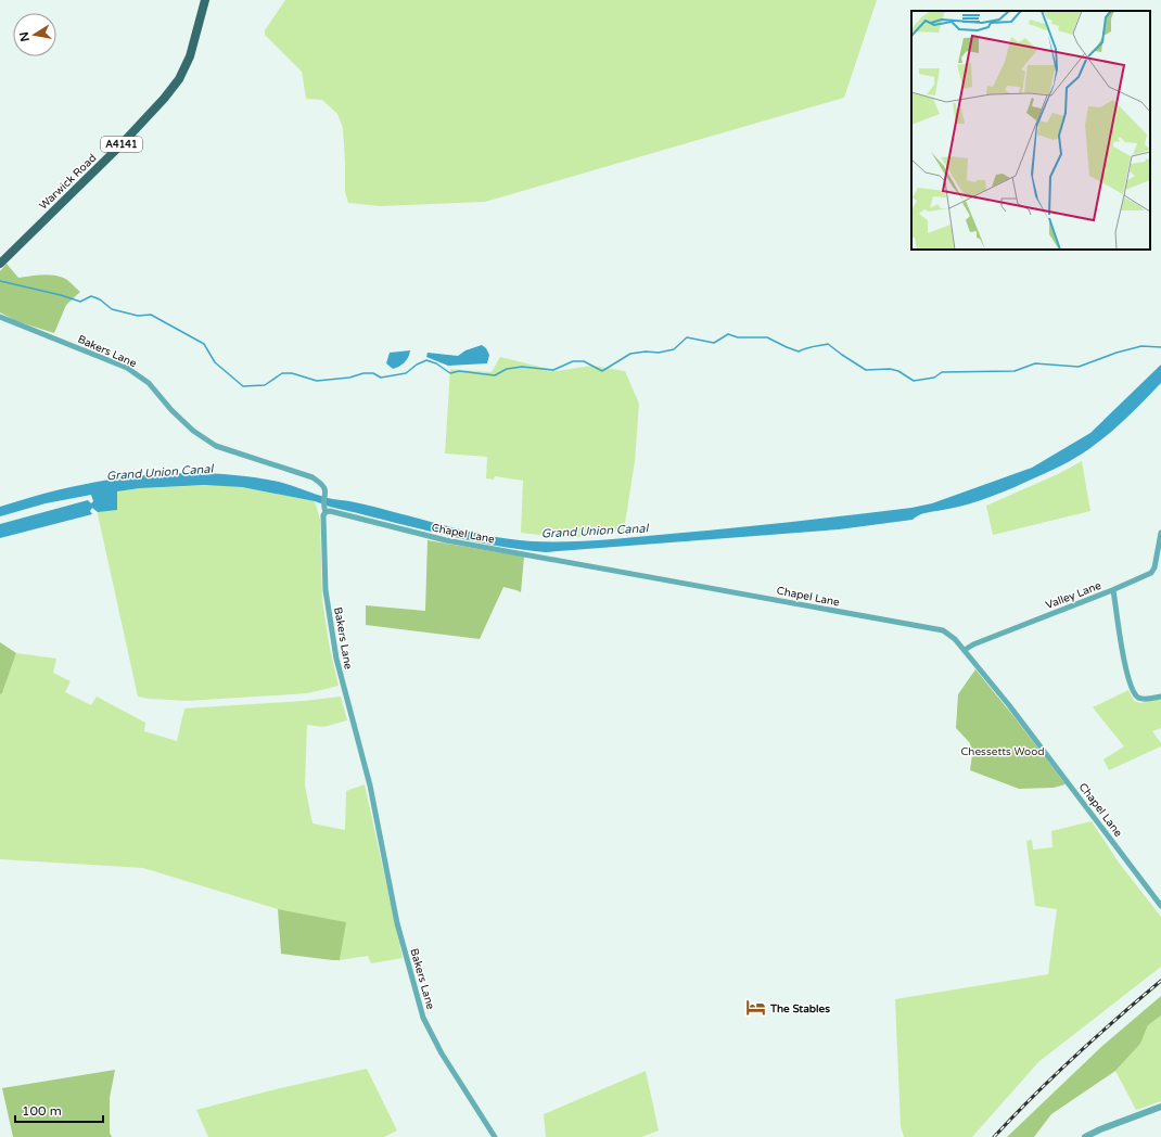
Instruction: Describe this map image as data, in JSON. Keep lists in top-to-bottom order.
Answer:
{
  "streets": {
    "main road": ["A4141", "Warwick Road"],
    "street": ["Bakers Lane", "Chapel Lane", "Valley Lane"]
  },
  "crossings": [
    ["Bakers Lane", "Chapel Lane"],
    ["Chapel Lane", "Valley Lane"]
  ],
  "water": ["Grand Union Canal"],
  "parks": ["Chessetts Wood"],
  "places": {
    "hotel": ["The Stables"]
  },
  "scale_bar": "100 m",
  "north": "left"
}
